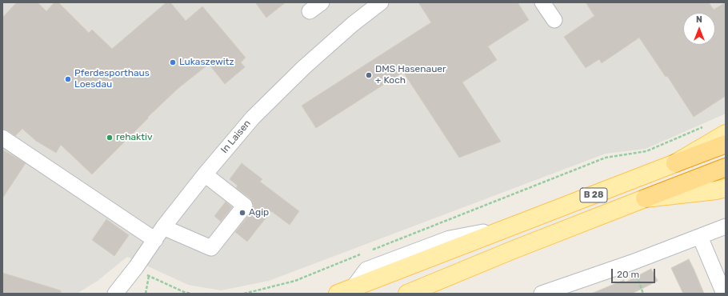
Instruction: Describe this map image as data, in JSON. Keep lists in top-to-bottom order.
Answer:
{
  "streets": {
    "highway": ["B 28"],
    "street": ["In Laisen"]
  },
  "places": [
    "Lukaszewitz",
    "DMS Hasenauer + Koch",
    "Pferdesporthaus Loesdau",
    "rehaktiv",
    "Agip"
  ],
  "scale_bar": "20 m",
  "north": "top"
}
